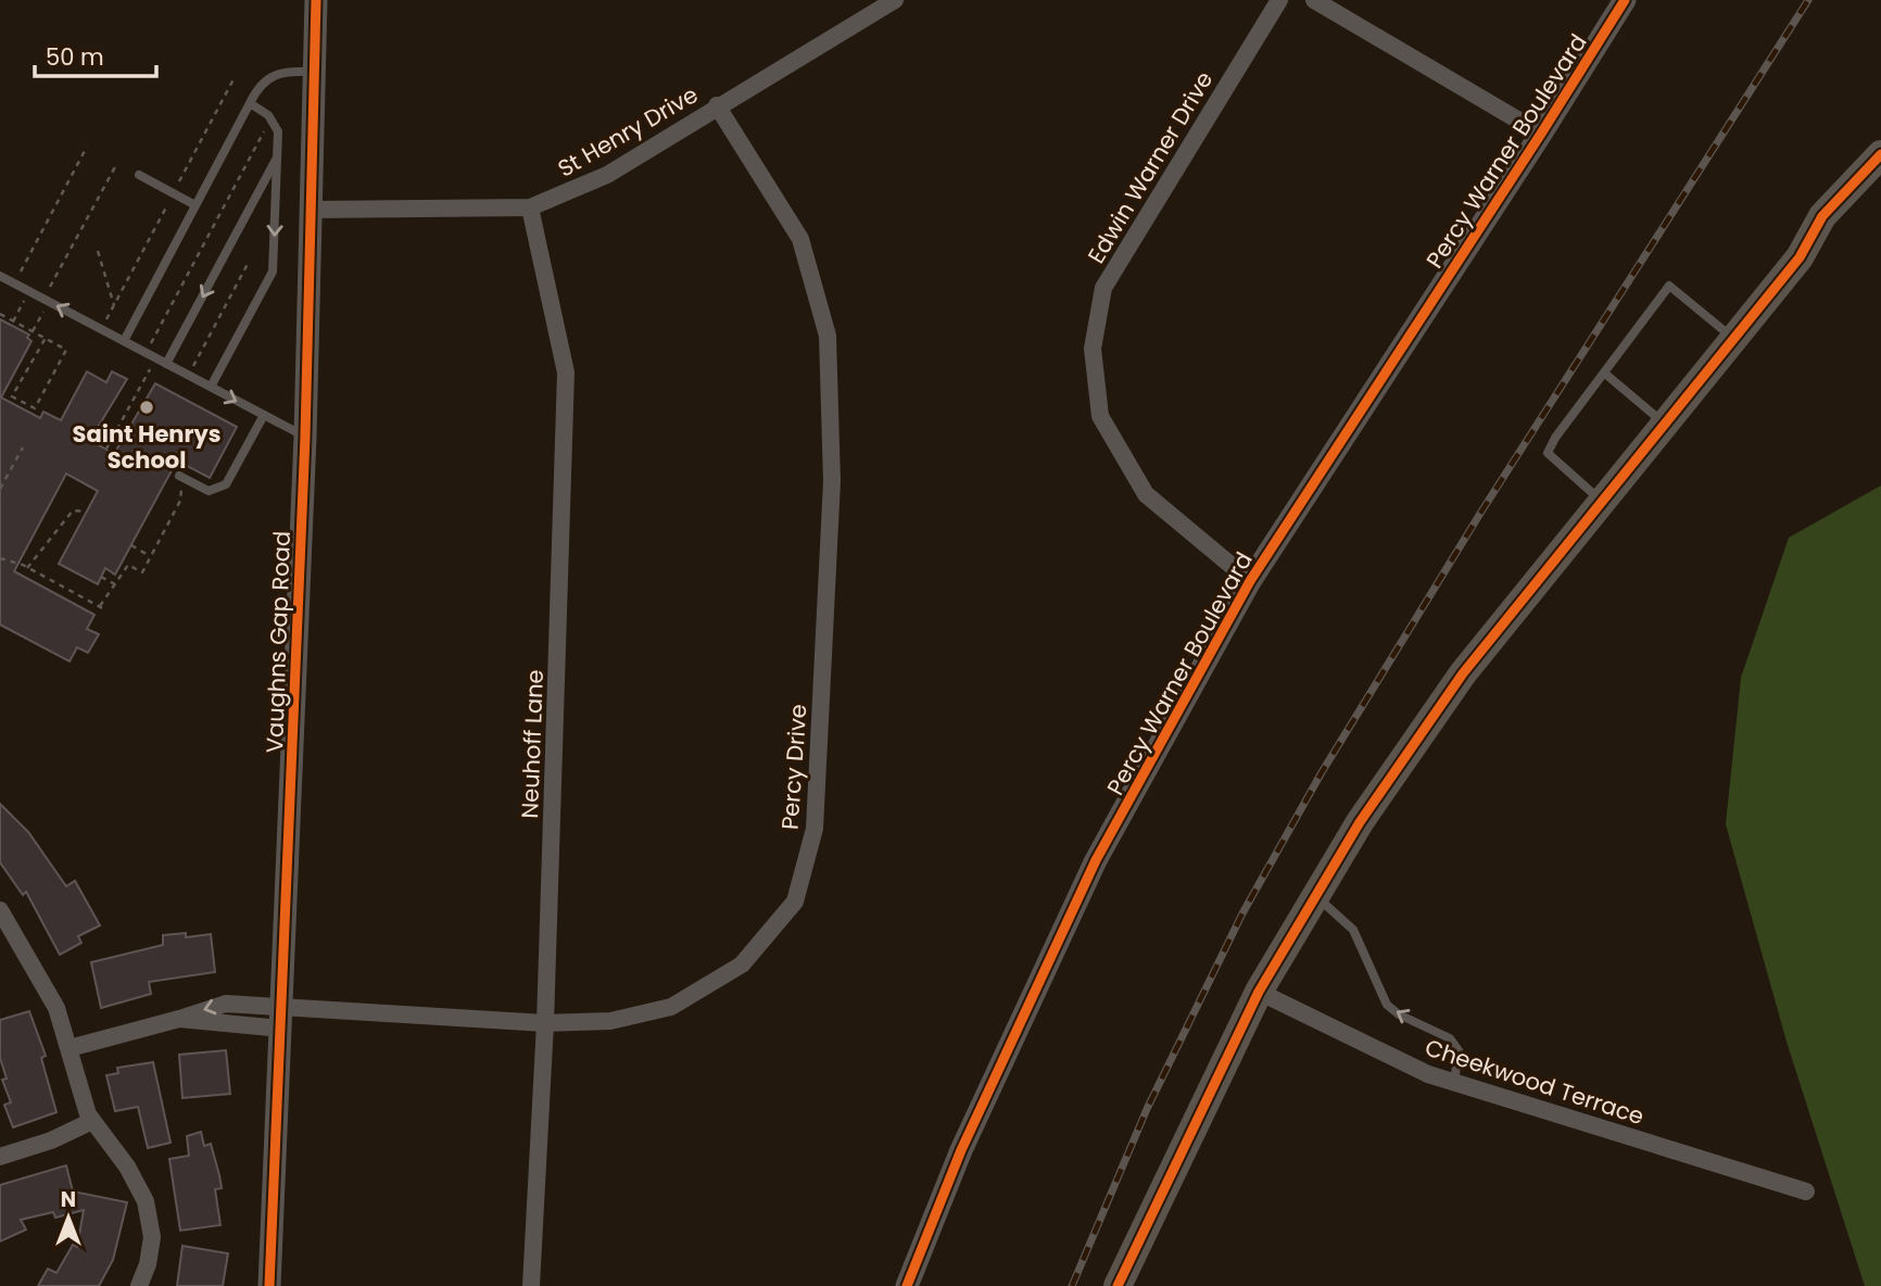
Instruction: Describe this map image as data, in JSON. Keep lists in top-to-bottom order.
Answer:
{
  "streets": {
    "street": [
      "St Henry Drive",
      "Percy Warner Boulevard",
      "Edwin Warner Drive",
      "Vaughns Gap Road",
      "Neuhoff Lane",
      "Percy Drive",
      "Cheekwood Terrace"
    ]
  },
  "crossings": [
    ["St Henry Drive", "Vaughns Gap Road"],
    ["St Henry Drive", "Neuhoff Lane"],
    ["St Henry Drive", "Percy Drive"],
    ["Percy Warner Boulevard", "Edwin Warner Drive"],
    ["Vaughns Gap Road", "Percy Drive"],
    ["Neuhoff Lane", "Percy Drive"]
  ],
  "places": ["Saint Henrys School"],
  "scale_bar": "50 m",
  "north": "top"
}
